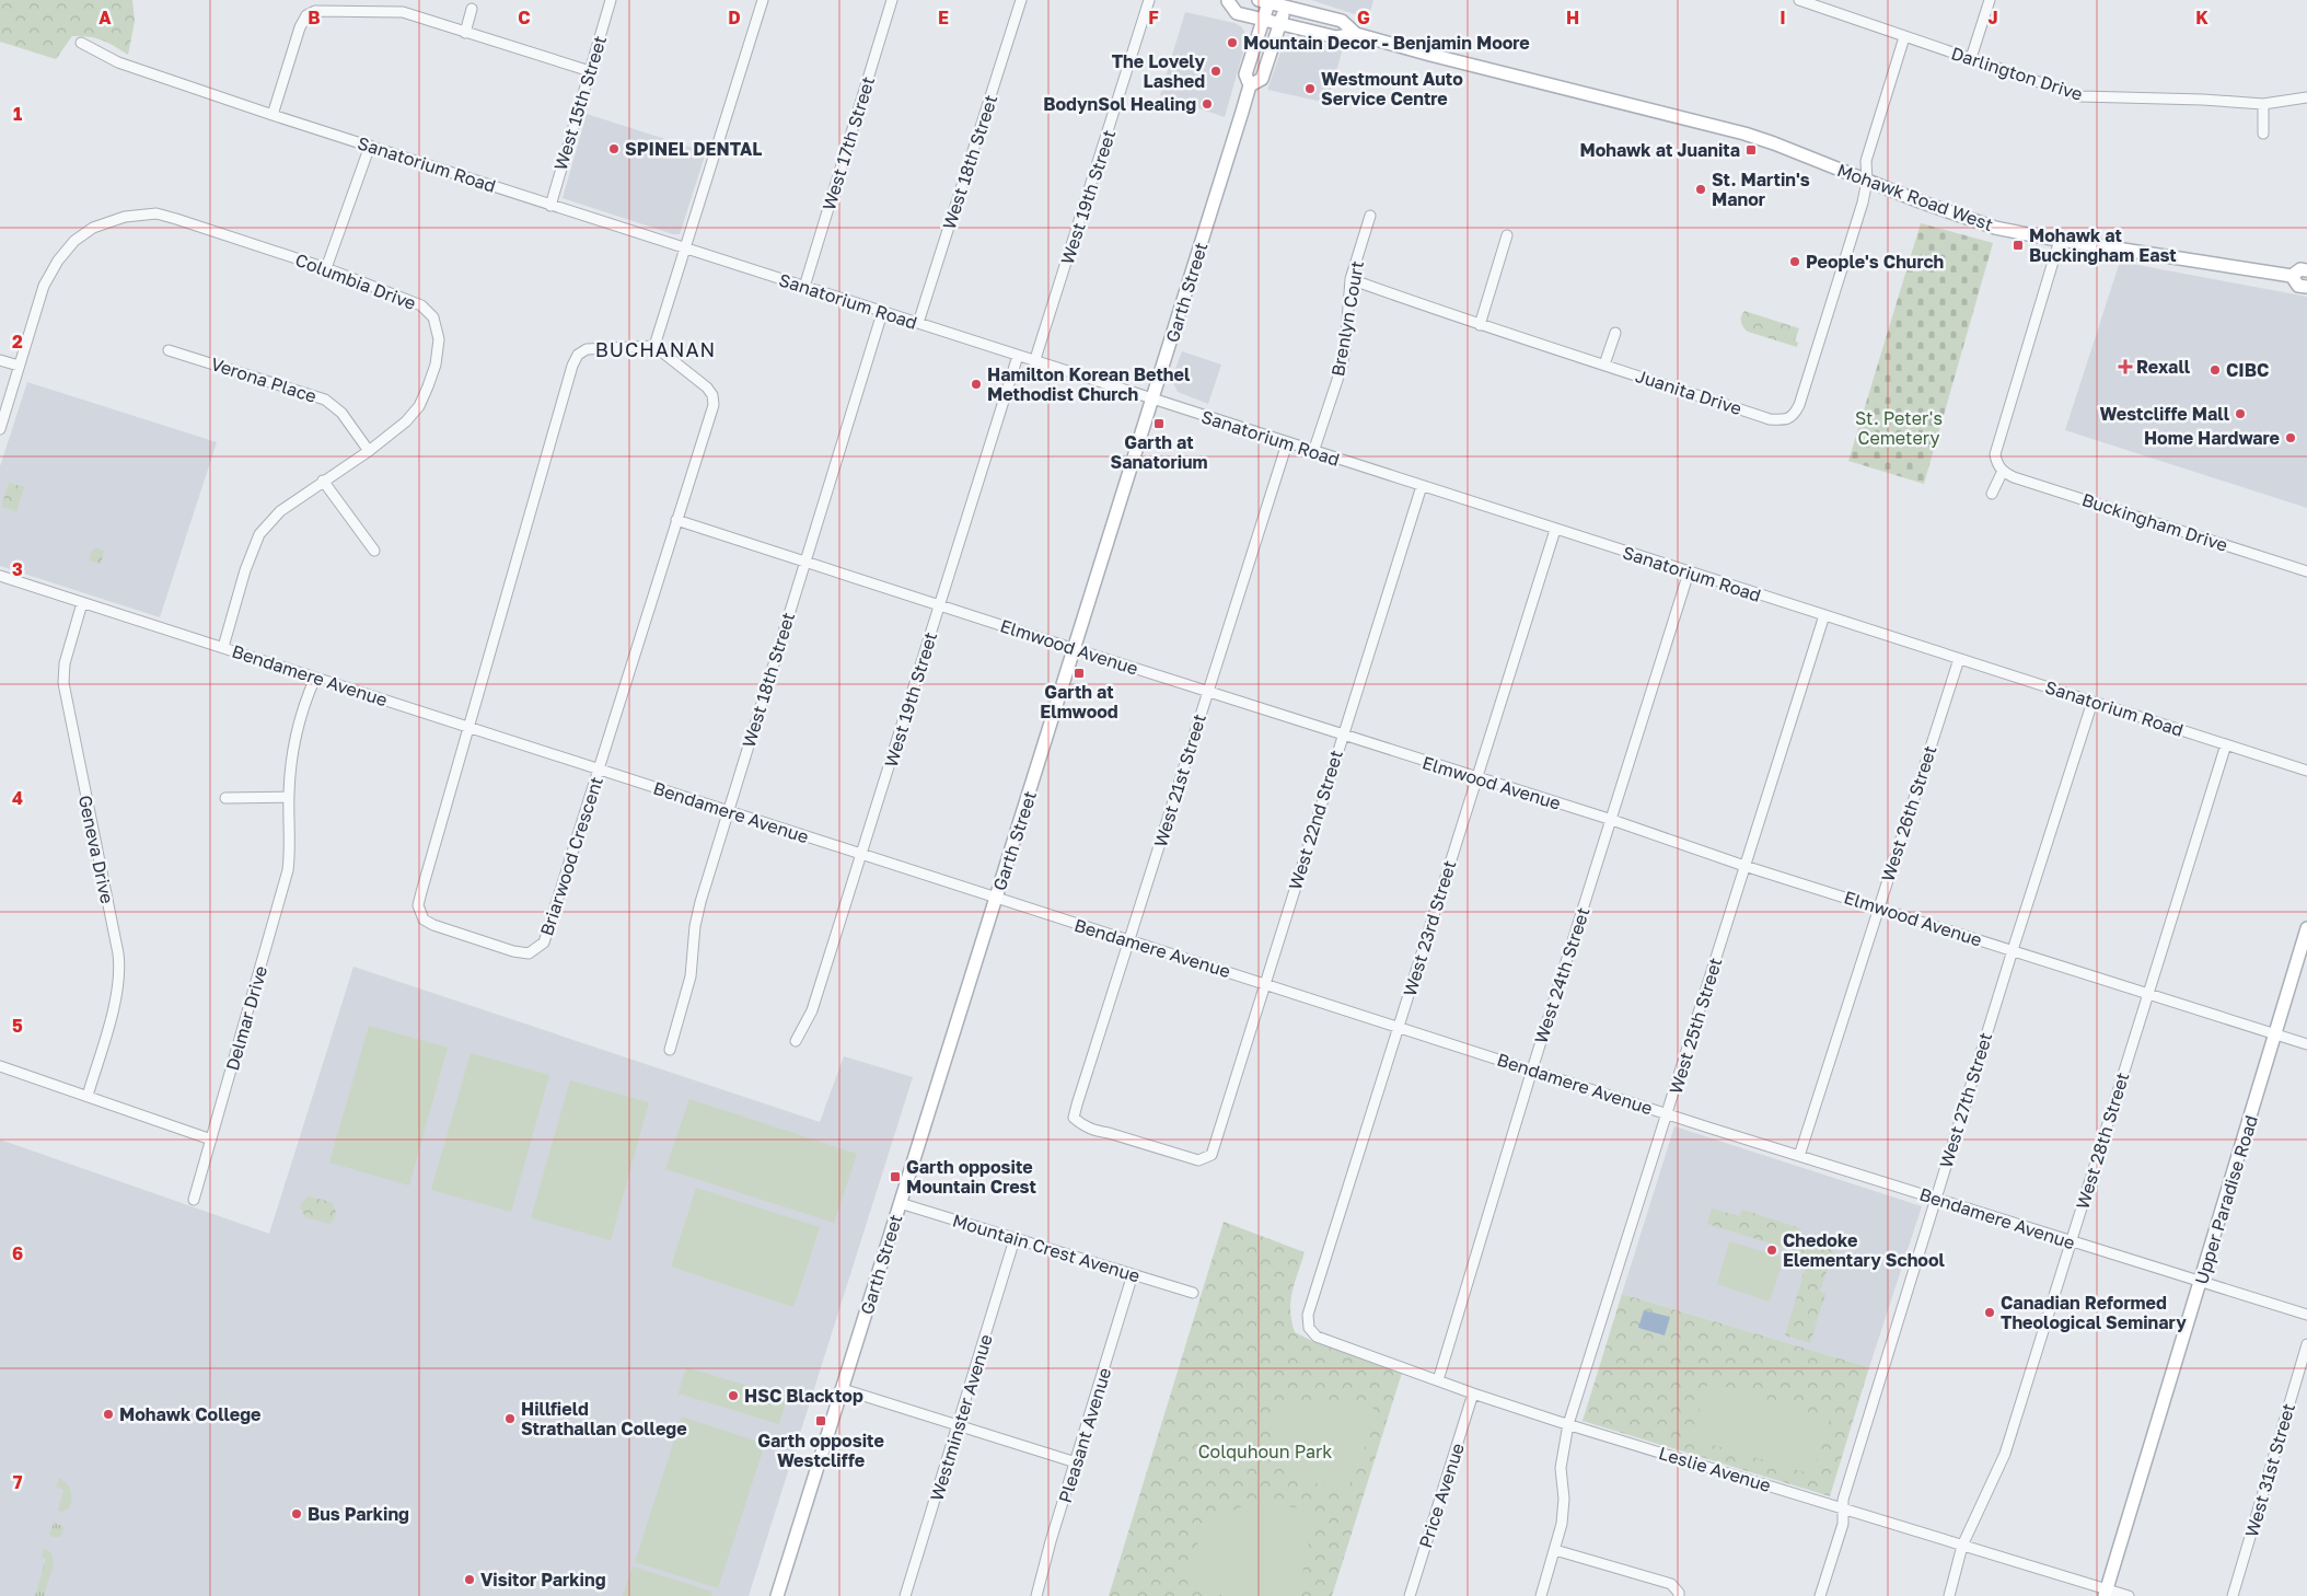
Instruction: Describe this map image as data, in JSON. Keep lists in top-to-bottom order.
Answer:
{
  "streets": {
    "main road": ["Mohawk Road West", "Garth Street", "Upper Paradise Road"],
    "street": [
      "Darlington Drive",
      "West 15th Street",
      "West 17th Street",
      "West 18th Street",
      "Sanatorium Road",
      "West 19th Street",
      "Columbia Drive",
      "Brenlyn Court",
      "Verona Place",
      "Juanita Drive",
      "Buckingham Drive",
      "Elmwood Avenue",
      "Bendamere Avenue",
      "West 21st Street",
      "West 26th Street",
      "West 22nd Street",
      "Geneva Drive",
      "Briarwood Crescent",
      "West 23rd Street",
      "West 24th Street",
      "Delmar Drive",
      "West 25th Street",
      "West 27th Street",
      "West 28th Street",
      "Mountain Crest Avenue",
      "Westminster Avenue",
      "Pleasant Avenue",
      "Leslie Avenue",
      "West 31st Street",
      "Price Avenue"
    ]
  },
  "crossings": [
    ["West 15th Street", "Sanatorium Road"],
    ["West 17th Street", "Sanatorium Road"],
    ["West 18th Street", "Sanatorium Road"],
    ["West 18th Street", "Elmwood Avenue"],
    ["West 18th Street", "Bendamere Avenue"],
    ["Sanatorium Road", "West 19th Street"],
    ["Sanatorium Road", "Garth Street"],
    ["Sanatorium Road", "Brenlyn Court"],
    ["Sanatorium Road", "West 21st Street"],
    ["Sanatorium Road", "West 26th Street"],
    ["Sanatorium Road", "West 22nd Street"],
    ["Sanatorium Road", "West 23rd Street"],
    ["Sanatorium Road", "West 24th Street"],
    ["Sanatorium Road", "West 25th Street"],
    ["Sanatorium Road", "West 27th Street"],
    ["Sanatorium Road", "West 28th Street"],
    ["West 19th Street", "Elmwood Avenue"],
    ["West 19th Street", "Bendamere Avenue"],
    ["Mohawk Road West", "Garth Street"],
    ["Mohawk Road West", "Juanita Drive"],
    ["Columbia Drive", "Verona Place"],
    ["Columbia Drive", "Bendamere Avenue"],
    ["Garth Street", "Elmwood Avenue"],
    ["Garth Street", "Bendamere Avenue"],
    ["Garth Street", "Mountain Crest Avenue"],
    ["Brenlyn Court", "Juanita Drive"],
    ["Elmwood Avenue", "West 21st Street"],
    ["Elmwood Avenue", "West 26th Street"],
    ["Elmwood Avenue", "West 22nd Street"],
    ["Elmwood Avenue", "Briarwood Crescent"],
    ["Elmwood Avenue", "West 23rd Street"],
    ["Elmwood Avenue", "West 24th Street"],
    ["Elmwood Avenue", "West 25th Street"],
    ["Elmwood Avenue", "West 27th Street"],
    ["Elmwood Avenue", "West 28th Street"],
    ["Elmwood Avenue", "Upper Paradise Road"],
    ["Bendamere Avenue", "West 21st Street"],
    ["Bendamere Avenue", "West 26th Street"],
    ["Bendamere Avenue", "West 22nd Street"],
    ["Bendamere Avenue", "Geneva Drive"],
    ["Bendamere Avenue", "Briarwood Crescent"],
    ["Bendamere Avenue", "West 23rd Street"],
    ["Bendamere Avenue", "West 24th Street"],
    ["Bendamere Avenue", "Delmar Drive"],
    ["Bendamere Avenue", "West 25th Street"],
    ["Bendamere Avenue", "West 27th Street"],
    ["Bendamere Avenue", "West 28th Street"],
    ["Bendamere Avenue", "Upper Paradise Road"],
    ["West 21st Street", "West 22nd Street"],
    ["West 23rd Street", "Leslie Avenue"],
    ["West 24th Street", "Leslie Avenue"],
    ["West 25th Street", "Leslie Avenue"],
    ["West 27th Street", "Leslie Avenue"],
    ["West 28th Street", "Leslie Avenue"],
    ["Upper Paradise Road", "Leslie Avenue"],
    ["Mountain Crest Avenue", "Westminster Avenue"],
    ["Mountain Crest Avenue", "Pleasant Avenue"],
    ["Leslie Avenue", "Price Avenue"]
  ],
  "districts": ["BUCHANAN"],
  "parks": ["St. Peter's Cemetery", "Colquhoun Park"],
  "places": {
    "other": [
      "Mountain Decor - Benjamin Moore",
      "The Lovely Lashed",
      "Westmount Auto Service Centre",
      "BodynSol Healing",
      "SPINEL DENTAL",
      "St. Martin's Manor",
      "People's Church",
      "CIBC",
      "Hamilton Korean Bethel Methodist Church",
      "Westcliffe Mall",
      "Home Hardware",
      "Chedoke Elementary School",
      "Canadian Reformed Theological Seminary",
      "HSC Blacktop",
      "Mohawk College",
      "Hillfield Strathallan College",
      "Bus Parking",
      "Visitor Parking"
    ],
    "transit": [
      "Mohawk at Juanita",
      "Mohawk at Buckingham East",
      "Garth at Sanatorium",
      "Garth at Elmwood",
      "Garth opposite Mountain Crest",
      "Garth opposite Westcliffe"
    ],
    "health": ["Rexall"]
  },
  "grid": {
    "columns": [
      "A",
      "B",
      "C",
      "D",
      "E",
      "F",
      "G",
      "H",
      "I",
      "J",
      "K"
    ],
    "rows": [
      "1",
      "2",
      "3",
      "4",
      "5",
      "6",
      "7"
    ]
  }
}
